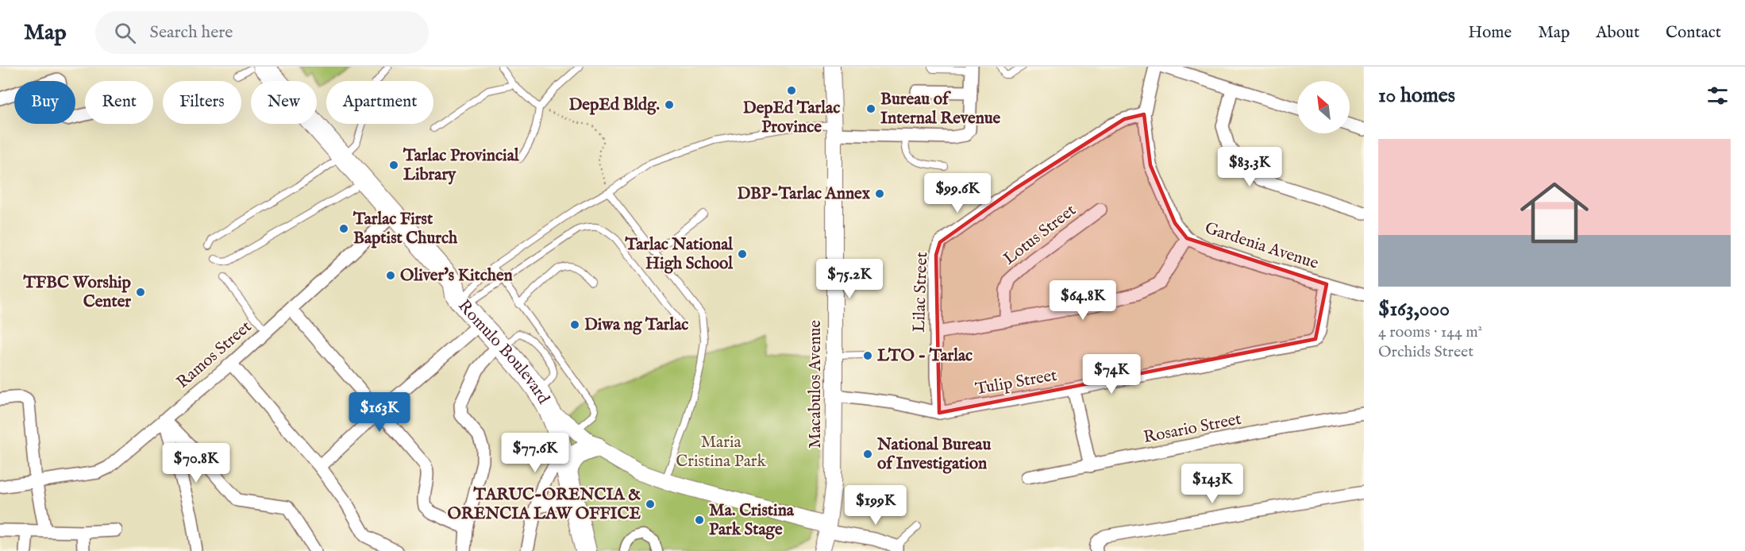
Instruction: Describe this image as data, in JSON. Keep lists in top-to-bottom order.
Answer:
{
  "streets": {
    "highway": ["Romulo Boulevard"],
    "street": [
      "Lotus Street",
      "Gardenia Avenue",
      "Lilac Street",
      "Ramos Street",
      "Tulip Street",
      "Macabulos Avenue",
      "Rosario Street"
    ]
  },
  "crossings": [
    ["Gardenia Avenue", "Lilac Street"],
    ["Gardenia Avenue", "Tulip Street"],
    ["Lilac Street", "Tulip Street"],
    ["Romulo Boulevard", "Ramos Street"],
    ["Tulip Street", "Macabulos Avenue"]
  ],
  "parks": ["Maria Cristina Park"],
  "places": [
    "DepEd Tarlac Province",
    "DepEd Bldg.",
    "Bureau of Internal Revenue",
    "Tarlac Provincial Library",
    "DBP-Tarlac Annex",
    "Tarlac First Baptist Church",
    "Tarlac National High School",
    "Oliver's Kitchen",
    "TFBC Worship Center",
    "Diwa ng Tarlac",
    "LTO - Tarlac",
    "National Bureau of Investigation",
    "TARUC-ORENCIA & ORENCIA LAW OFFICE",
    "Ma. Cristina Park Stage"
  ],
  "north": "top left",
  "page": {
    "header": "Map",
    "search": "Search here",
    "nav": [
      "Home",
      "Map",
      "About",
      "Contact"
    ],
    "heading": "10 homes",
    "chip": [
      "Buy",
      "Rent",
      "Filters",
      "New",
      "Apartment"
    ],
    "list": [
      {
        "name": "$163,000",
        "note": "4 rooms · 144 m² · Orchids Street"
      }
    ],
    "price": [
      "$83.3K",
      "$99.6K",
      "$75.2K",
      "$64.8K",
      "$74K",
      "$163K",
      "$77.6K",
      "$70.8K",
      "$143K",
      "$199K"
    ]
  }
}
